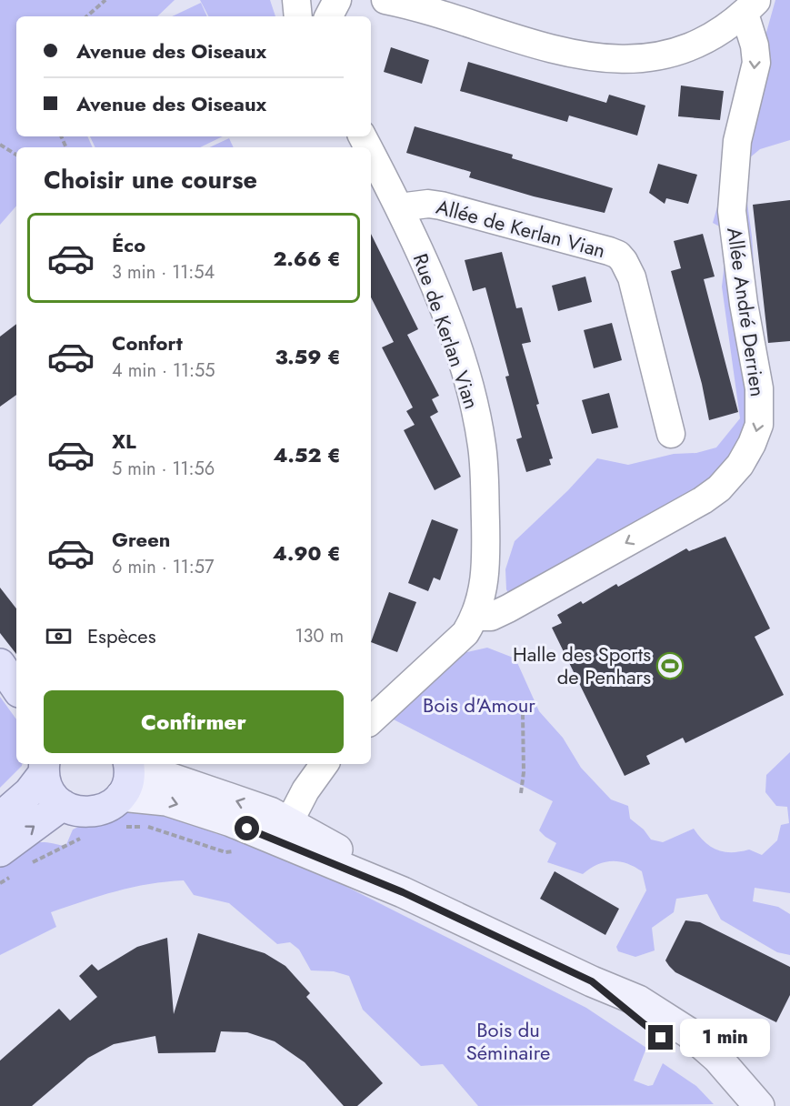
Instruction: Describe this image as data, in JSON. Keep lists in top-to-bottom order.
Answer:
{
  "streets": {
    "street": ["Allée de Kerlan Vian", "Allée André Derrien", "Rue de Kerlan Vian"]
  },
  "crossings": [
    ["Allée de Kerlan Vian", "Rue de Kerlan Vian"],
    ["Allée André Derrien", "Rue de Kerlan Vian"]
  ],
  "one_way": ["Allée André Derrien"],
  "parks": ["Bois d'Amour", "Bois du Séminaire"],
  "places": {
    "sports": ["Halle des Sports de Penhars"]
  },
  "page": {
    "banner": ["Avenue des Oiseaux", "Avenue des Oiseaux"],
    "heading": "Choisir une course",
    "list": [
      {
        "name": "Éco",
        "note": "3 min · 11:54",
        "value": "2.66 €"
      },
      {
        "name": "Confort",
        "note": "4 min · 11:55",
        "value": "3.59 €"
      },
      {
        "name": "XL",
        "note": "5 min · 11:56",
        "value": "4.52 €"
      },
      {
        "name": "Green",
        "note": "6 min · 11:57",
        "value": "4.90 €"
      }
    ],
    "pay": ["Espèces", "130 m"],
    "buttons": "Confirmer",
    "bubble": "1 min"
  }
}
